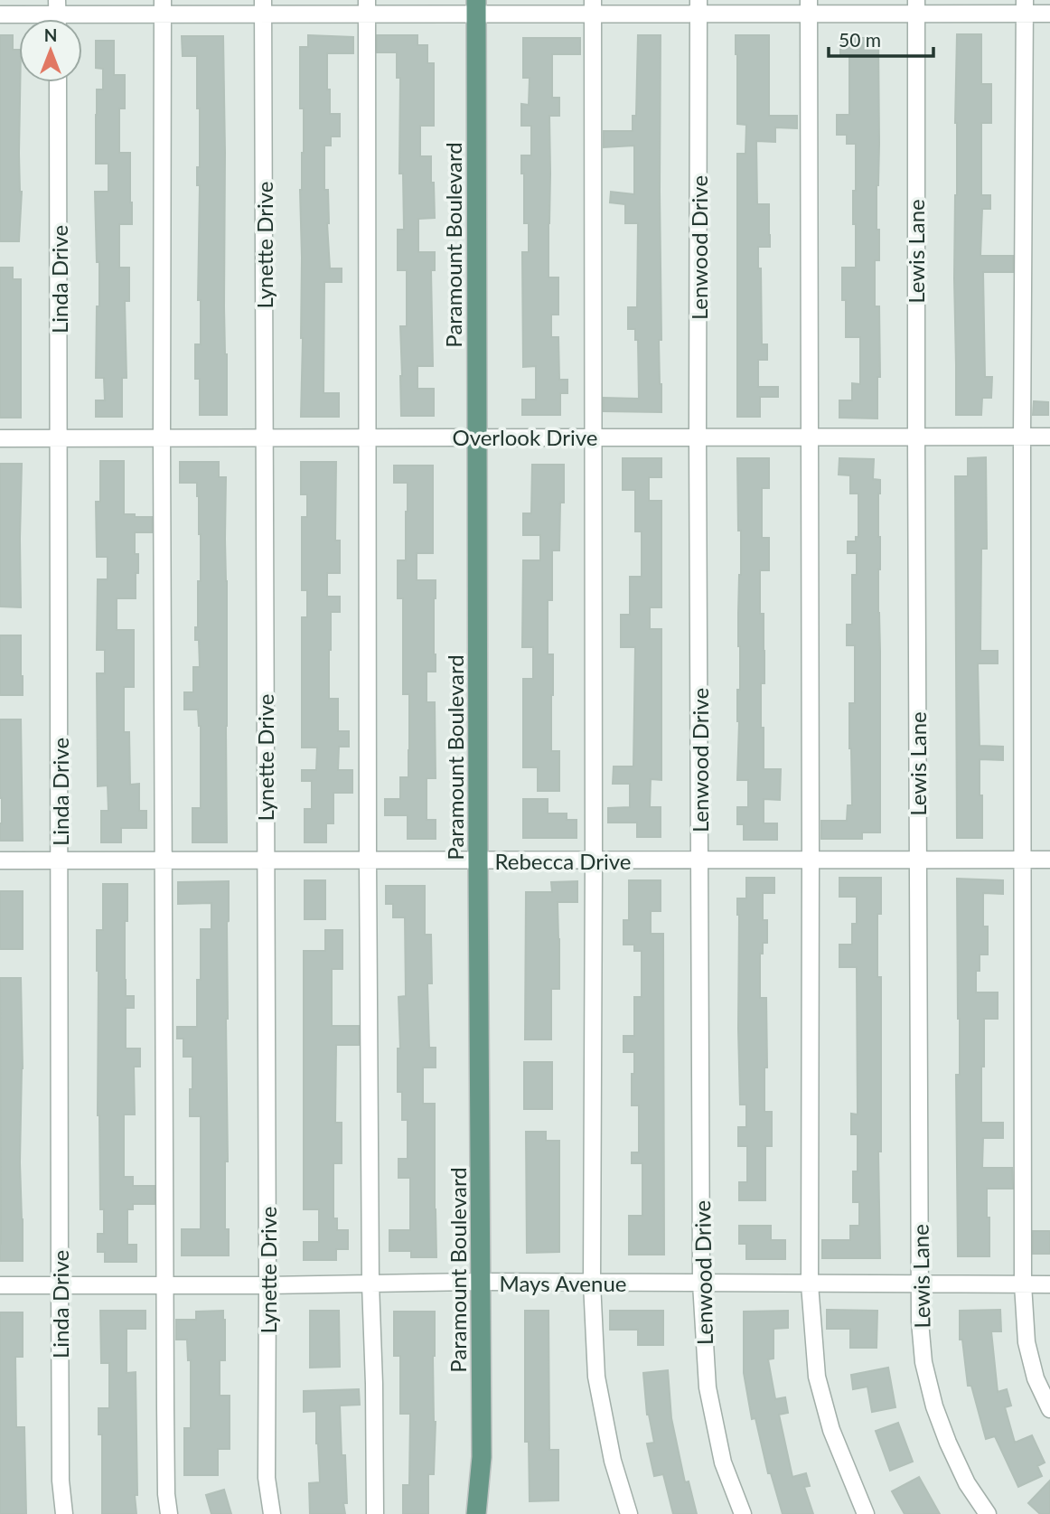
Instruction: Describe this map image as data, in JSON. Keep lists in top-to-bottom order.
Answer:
{
  "streets": {
    "main road": ["Paramount Boulevard"],
    "street": [
      "Lynette Drive",
      "Lenwood Drive",
      "Lewis Lane",
      "Linda Drive",
      "Overlook Drive",
      "Rebecca Drive",
      "Mays Avenue"
    ]
  },
  "crossings": [
    ["Lynette Drive", "Overlook Drive"],
    ["Lynette Drive", "Rebecca Drive"],
    ["Lynette Drive", "Mays Avenue"],
    ["Paramount Boulevard", "Overlook Drive"],
    ["Paramount Boulevard", "Rebecca Drive"],
    ["Paramount Boulevard", "Mays Avenue"],
    ["Lenwood Drive", "Overlook Drive"],
    ["Lenwood Drive", "Rebecca Drive"],
    ["Lenwood Drive", "Mays Avenue"],
    ["Lewis Lane", "Overlook Drive"],
    ["Lewis Lane", "Rebecca Drive"],
    ["Lewis Lane", "Mays Avenue"],
    ["Linda Drive", "Overlook Drive"],
    ["Linda Drive", "Rebecca Drive"],
    ["Linda Drive", "Mays Avenue"]
  ],
  "scale_bar": "50 m",
  "north": "top"
}
